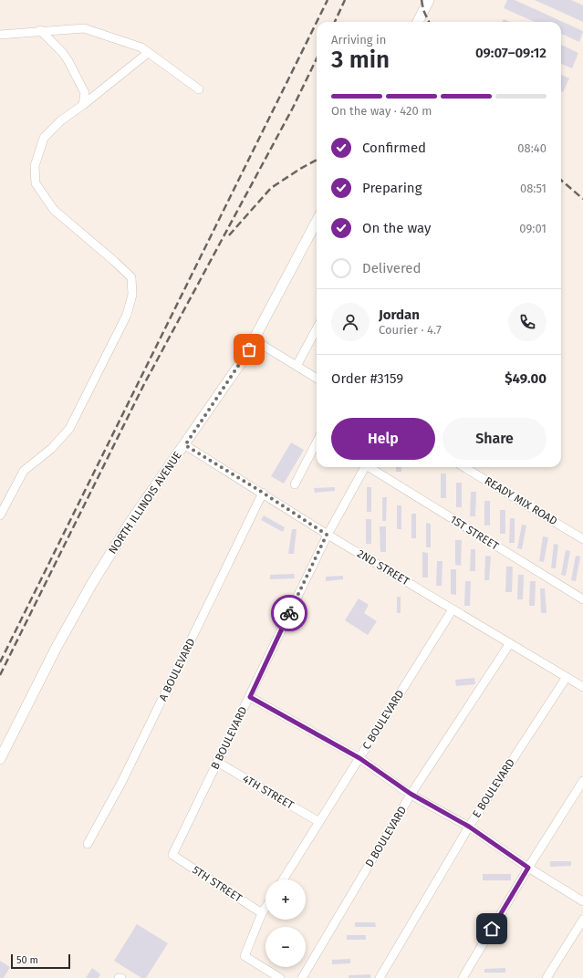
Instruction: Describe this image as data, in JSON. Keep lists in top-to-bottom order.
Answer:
{
  "streets": {
    "main road": ["NORTH ILLINOIS AVENUE"],
    "street": [
      "READY MIX ROAD",
      "1ST STREET",
      "2ND STREET",
      "A BOULEVARD",
      "C BOULEVARD",
      "B BOULEVARD",
      "E BOULEVARD",
      "4TH STREET",
      "D BOULEVARD",
      "5TH STREET"
    ]
  },
  "crossings": [
    ["NORTH ILLINOIS AVENUE", "2ND STREET"],
    ["2ND STREET", "A BOULEVARD"],
    ["2ND STREET", "C BOULEVARD"],
    ["2ND STREET", "B BOULEVARD"],
    ["2ND STREET", "E BOULEVARD"],
    ["2ND STREET", "D BOULEVARD"],
    ["C BOULEVARD", "4TH STREET"],
    ["B BOULEVARD", "4TH STREET"],
    ["B BOULEVARD", "5TH STREET"]
  ],
  "scale_bar": "50 m",
  "page": {
    "heading": ["3 min", "Arriving in", "09:07–09:12"],
    "panel": [
      "Jordan",
      "Courier · 4.7",
      "Order #3159",
      "$49.00"
    ],
    "bar": "On the way · 420 m",
    "list": [
      ["Confirmed", "08:40"],
      ["Preparing", "08:51"],
      ["On the way", "09:01"],
      "Delivered"
    ],
    "buttons": ["Help", "Share"],
    "map_buttons": ["+", "−"],
    "scale": "50 m"
  }
}
